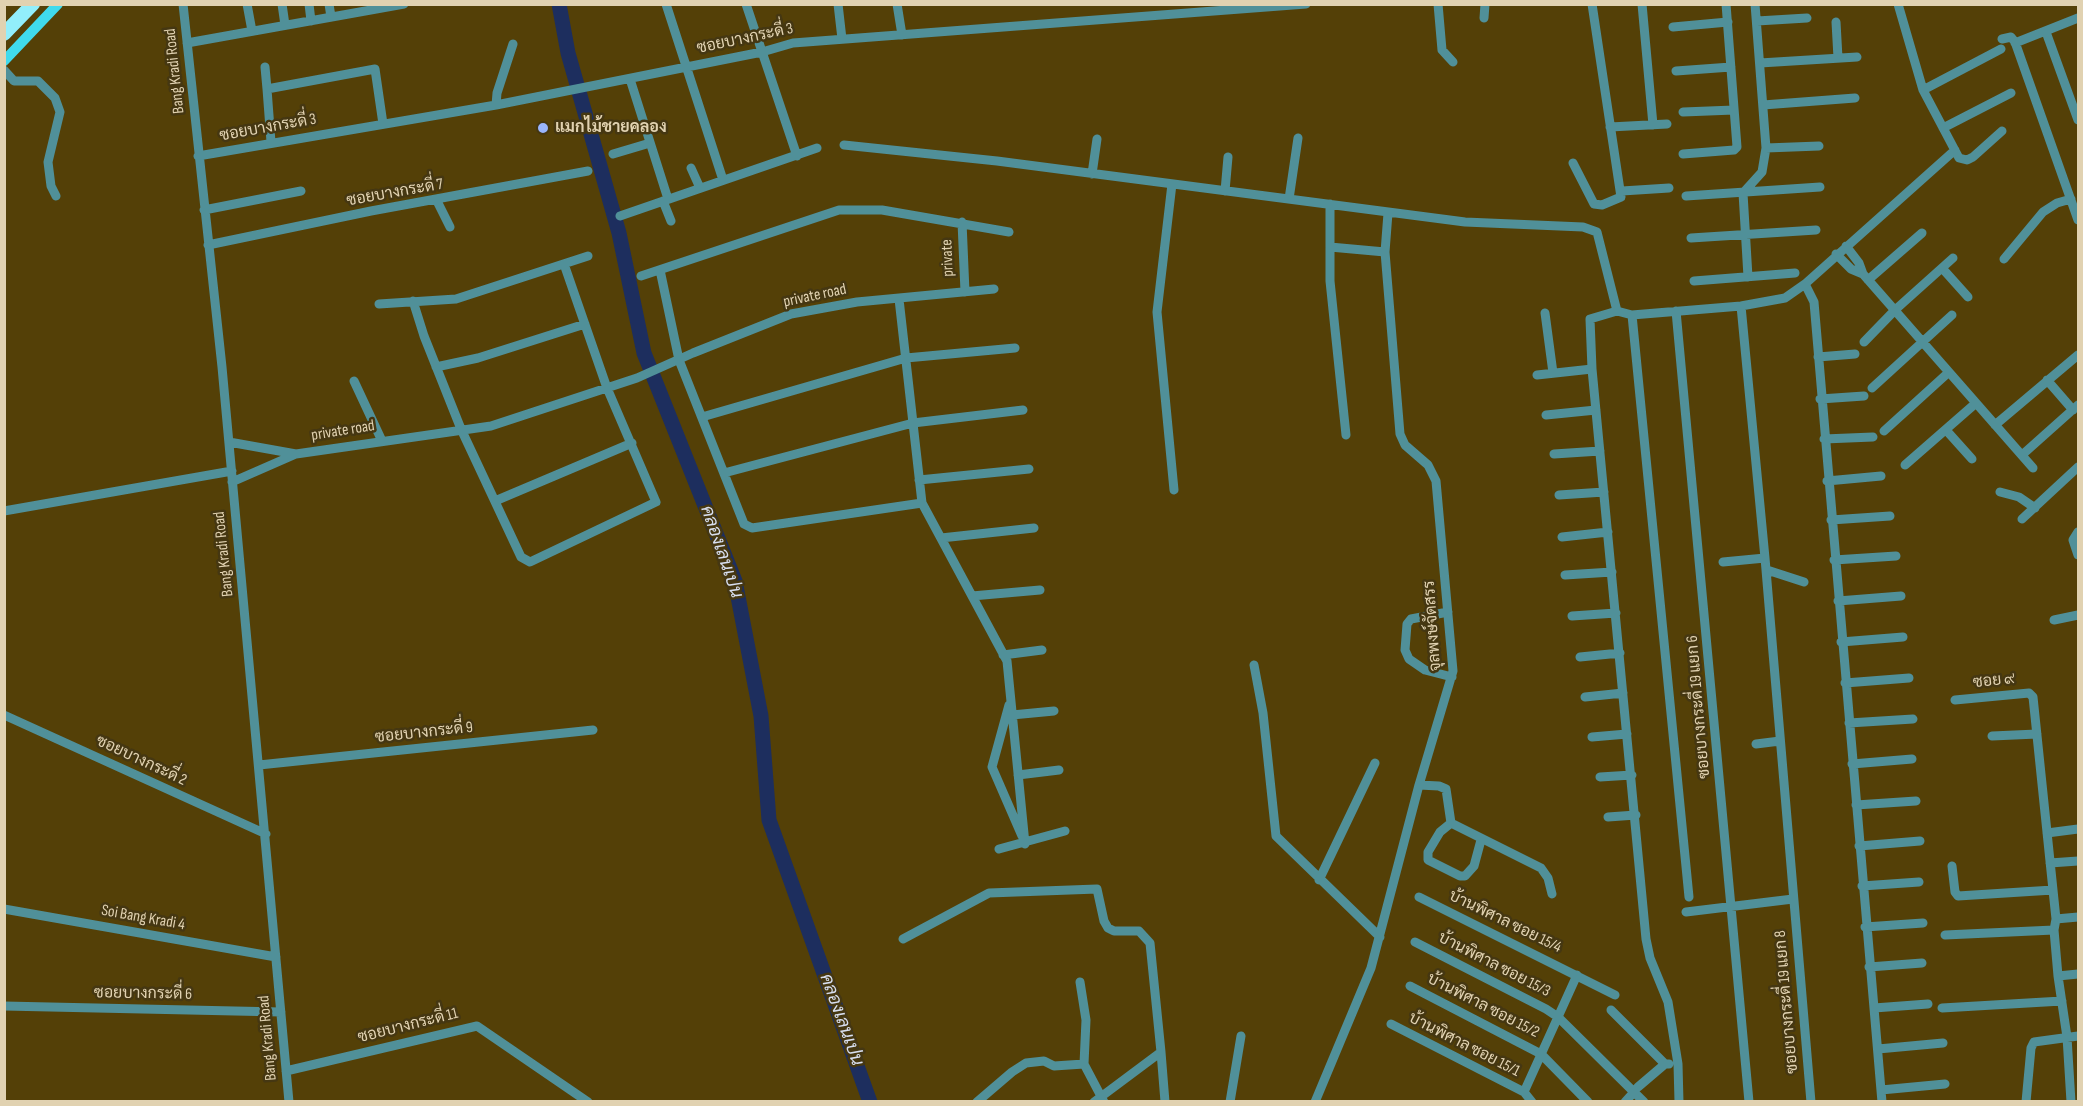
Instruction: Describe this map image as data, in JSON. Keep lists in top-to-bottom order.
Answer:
{
  "streets": {
    "street": [
      "ซอยบางกระดี่ 3",
      "Bang Kradi Road",
      "ซอยบางกระดี่ 7",
      "private",
      "private road",
      "จุลพงษ์จัดสรร",
      "ซอย ๙",
      "ซอยบางกระดี่ 19 แยก 6",
      "ซอยบางกระดี่ 9",
      "ซอยบางกระดี่ 2",
      "Soi Bang Kradi 4",
      "บ้านพิศาล ซอย 15/4",
      "บ้านพิศาล ซอย 15/3",
      "ซอยบางกระดี่ 6",
      "ซอยบางกระดี่ 19 แยก 8",
      "บ้านพิศาล ซอย 15/2",
      "ซอยบางกระดี่ 11",
      "บ้านพิศาล ซอย 15/1"
    ]
  },
  "crossings": [
    ["ซอยบางกระดี่ 3", "Bang Kradi Road"],
    ["Bang Kradi Road", "ซอยบางกระดี่ 7"],
    ["Bang Kradi Road", "ซอยบางกระดี่ 9"],
    ["Bang Kradi Road", "ซอยบางกระดี่ 2"],
    ["Bang Kradi Road", "Soi Bang Kradi 4"],
    ["Bang Kradi Road", "ซอยบางกระดี่ 6"],
    ["Bang Kradi Road", "ซอยบางกระดี่ 11"],
    ["private", "private road"]
  ],
  "water": ["คลองเลนเปน"],
  "places": ["แมกไม้ชายคลอง"]
}
